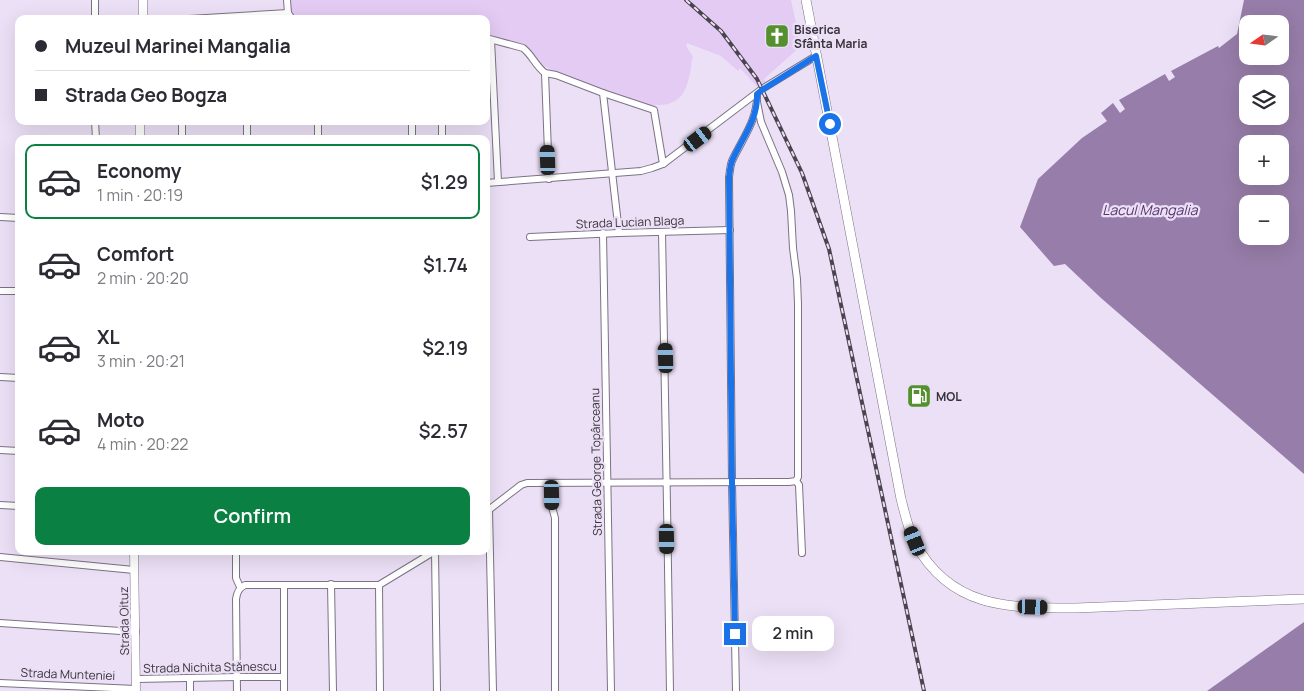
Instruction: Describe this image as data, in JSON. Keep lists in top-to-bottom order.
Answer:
{
  "streets": {
    "main road": ["Strada Oituz"],
    "street": [
      "Strada Lucian Blaga",
      "Strada George Topârceanu",
      "Strada Nichita Stănescu",
      "Strada Munteniei"
    ]
  },
  "crossings": [
    ["Strada Lucian Blaga", "Strada George Topârceanu"],
    ["Strada Oituz", "Strada Nichita Stănescu"],
    ["Strada Oituz", "Strada Munteniei"]
  ],
  "water": ["Lacul Mangalia"],
  "places": {
    "church": ["Biserica Sfânta Maria"],
    "fuel station": ["MOL"]
  },
  "north": "left",
  "page": {
    "map_buttons": ["+", "−"],
    "banner": ["Muzeul Marinei Mangalia", "Strada Geo Bogza"],
    "list": [
      {
        "name": "Economy",
        "note": "1 min · 20:19",
        "value": "$1.29"
      },
      {
        "name": "Comfort",
        "note": "2 min · 20:20",
        "value": "$1.74"
      },
      {
        "name": "XL",
        "note": "3 min · 20:21",
        "value": "$2.19"
      },
      {
        "name": "Moto",
        "note": "4 min · 20:22",
        "value": "$2.57"
      }
    ],
    "buttons": "Confirm",
    "bubble": "2 min"
  }
}
